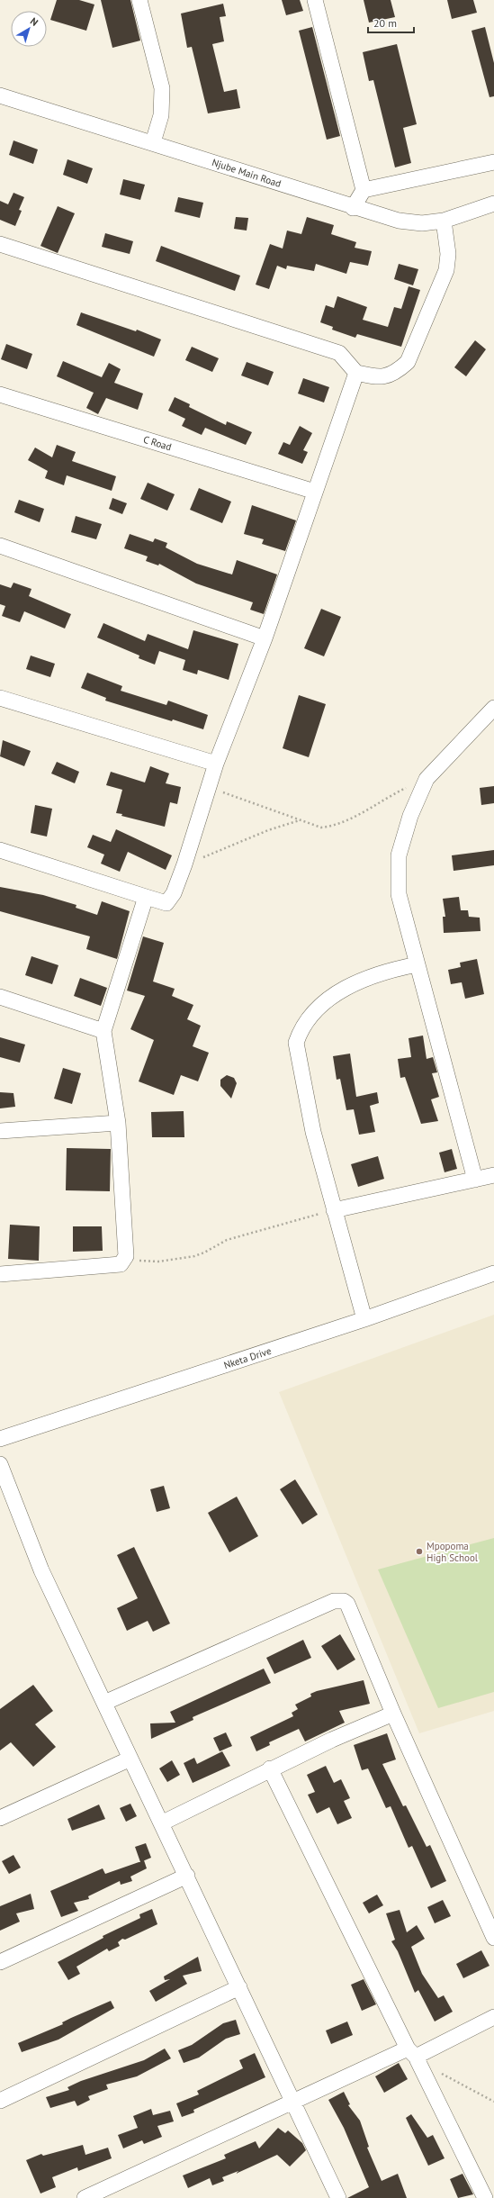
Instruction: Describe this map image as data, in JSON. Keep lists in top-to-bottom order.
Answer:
{
  "streets": {
    "street": ["Njube Main Road", "C Road", "Nketa Drive"]
  },
  "places": ["Mpopoma High School"],
  "scale_bar": "20 m",
  "north": "top right"
}
